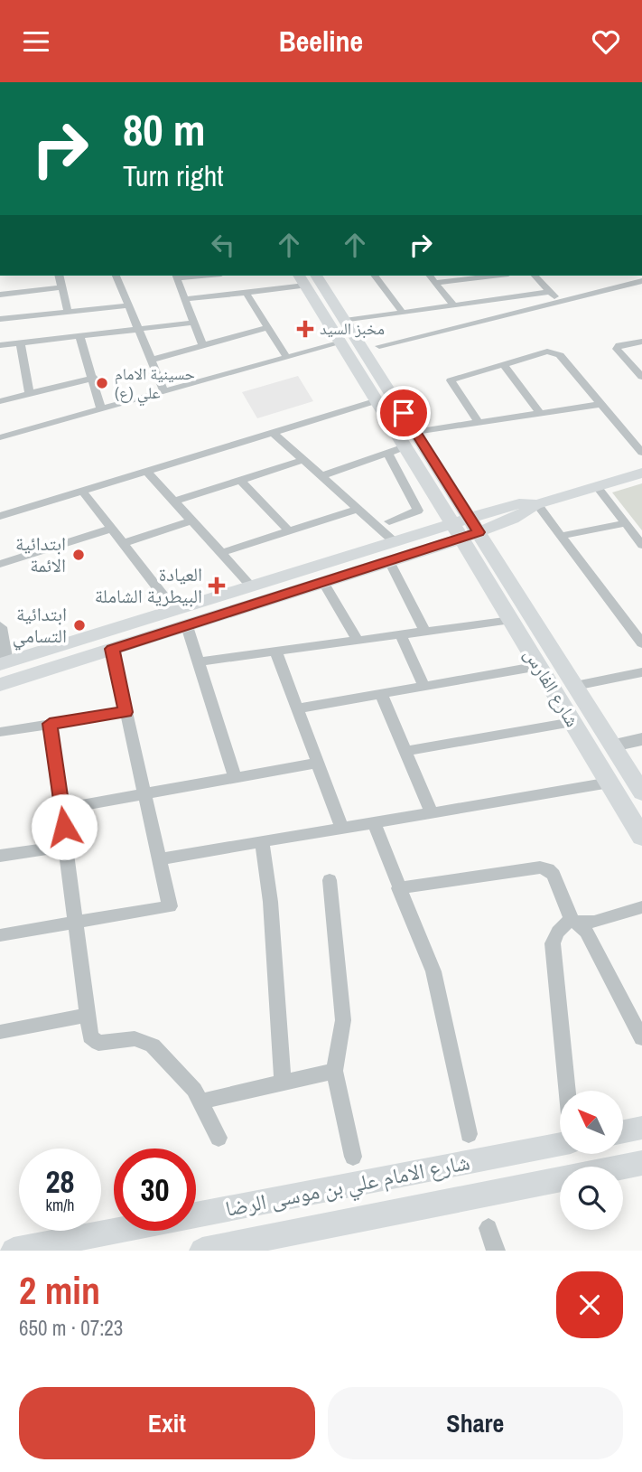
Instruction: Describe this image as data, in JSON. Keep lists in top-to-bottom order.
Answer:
{
  "streets": {
    "main road": ["شارع الفارس", "شارع الامام علي بن موسى الرضا"]
  },
  "places": {
    "health": ["مخبز السيد", "العيادة البيطرية الشاملة"],
    "other": ["حسينية الامام علي (ع)", "ابتدائية الائمة", "ابتدائية التسامي"]
  },
  "north": "top left",
  "page": {
    "header": "Beeline",
    "turn": ["80 m", "Turn right"],
    "speed": "28 km/h",
    "limit": "30",
    "heading": ["2 min", "650 m · 07:23"],
    "buttons": ["Exit", "Share"]
  }
}
